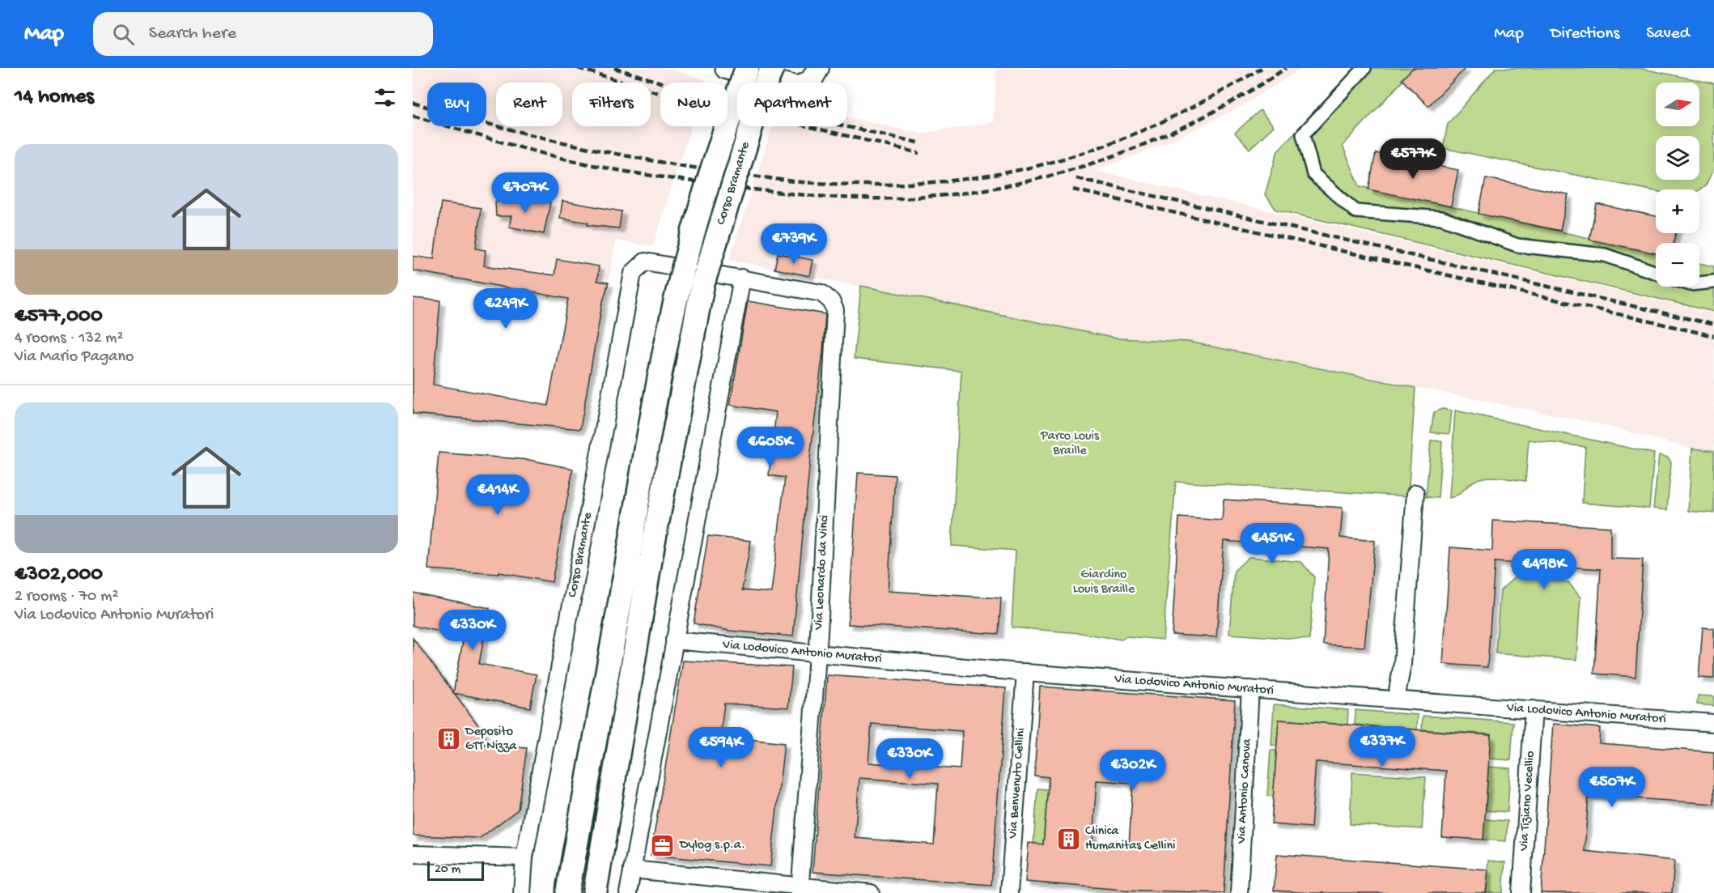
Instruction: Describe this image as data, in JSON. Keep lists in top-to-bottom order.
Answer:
{
  "streets": {
    "main road": ["Corso Bramante"],
    "street": [
      "Via Leonardo da Vinci",
      "Via Lodovico Antonio Muratori",
      "Via Benvenuto Cellini",
      "Via Antonio Canova",
      "Via Tiziano Vecellio"
    ]
  },
  "crossings": [
    ["Corso Bramante", "Via Leonardo da Vinci"],
    ["Via Leonardo da Vinci", "Via Lodovico Antonio Muratori"],
    ["Via Lodovico Antonio Muratori", "Via Benvenuto Cellini"],
    ["Via Lodovico Antonio Muratori", "Via Antonio Canova"],
    ["Via Lodovico Antonio Muratori", "Via Tiziano Vecellio"]
  ],
  "parks": ["Parco Louis Braille", "Giardino Louis Braille"],
  "places": {
    "building": ["Deposito GTT Nizza", "Clinica Humanitas Cellini"],
    "office": ["Dylog s.p.a."]
  },
  "scale_bar": "20 m",
  "north": "right",
  "page": {
    "header": "Map",
    "search": "Search here",
    "nav": ["Map", "Directions", "Saved"],
    "heading": "14 homes",
    "map_buttons": ["+", "−"],
    "chip": [
      "Buy",
      "Rent",
      "Filters",
      "New",
      "Apartment"
    ],
    "list": [
      {
        "name": "€577,000",
        "note": "4 rooms · 132 m² · Via Mario Pagano"
      },
      {
        "name": "€302,000",
        "note": "2 rooms · 70 m² · Via Lodovico Antonio Muratori"
      }
    ],
    "price": [
      "€577K",
      "€707K",
      "€739K",
      "€249K",
      "€605K",
      "€414K",
      "€451K",
      "€498K",
      "€330K",
      "€337K",
      "€594K",
      "€330K",
      "€302K",
      "€507K"
    ],
    "scale": "20 m"
  }
}
